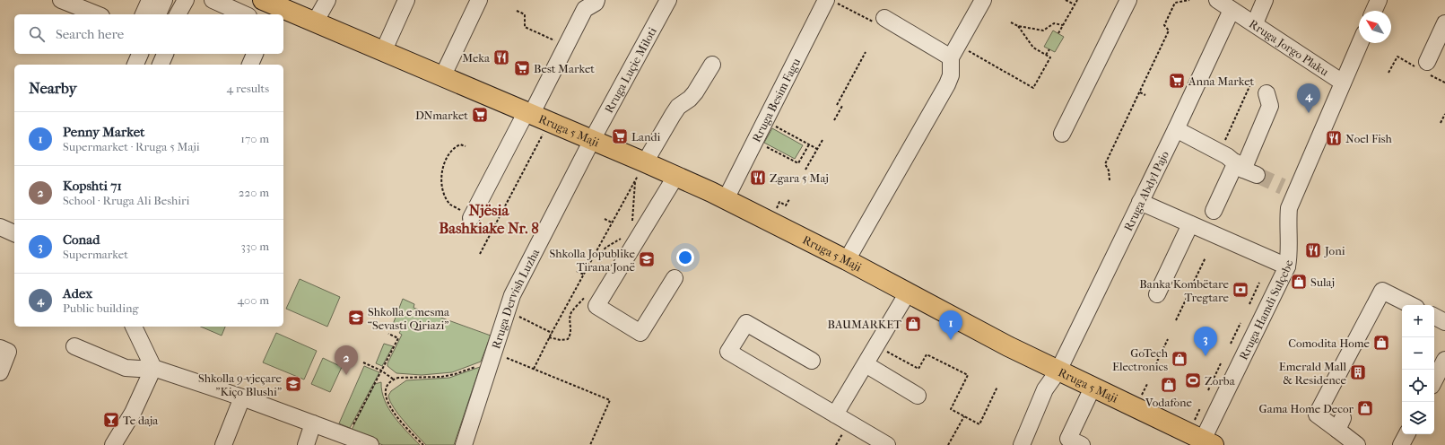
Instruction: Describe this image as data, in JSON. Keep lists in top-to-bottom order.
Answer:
{
  "streets": {
    "main road": ["Rruga 5 Maji"],
    "street": [
      "Rruga Jorgo Plaku",
      "Rruga Luçie Miloti",
      "Rruga Besim Fagu",
      "Rruga Abdyl Pajo",
      "Rruga Dervish Luzha",
      "Rruga Hamdi Sulçebe"
    ]
  },
  "crossings": [
    ["Rruga Jorgo Plaku", "Rruga Abdyl Pajo"],
    ["Rruga Jorgo Plaku", "Rruga Hamdi Sulçebe"],
    ["Rruga Luçie Miloti", "Rruga 5 Maji"],
    ["Rruga Luçie Miloti", "Rruga Dervish Luzha"],
    ["Rruga Besim Fagu", "Rruga 5 Maji"],
    ["Rruga 5 Maji", "Rruga Abdyl Pajo"],
    ["Rruga 5 Maji", "Rruga Dervish Luzha"],
    ["Rruga 5 Maji", "Rruga Hamdi Sulçebe"]
  ],
  "districts": ["Njësia Bashkiake Nr. 8"],
  "places": {
    "restaurant": [
      "Meka",
      "Noel Fish",
      "Zgara 5 Maj",
      "Joni"
    ],
    "supermarket": [
      "Best Market",
      "Anna Market",
      "DNmarket",
      "Landi"
    ],
    "school or university": ["Shkolla Jopublike Tirana Jonë", "Shkolla e mesma “Sevasti Qiriazi”", "Shkolla 9-vjeçare \"Kiço Blushi\""],
    "shop": [
      "Sulaj",
      "BAUMARKET",
      "Comodita Home",
      "GoTech Electronics",
      "Vodafone",
      "Gama Home Decor"
    ],
    "bank": ["Banka Kombëtare Tregtare"],
    "building": ["Emerald Mall & Residence"],
    "sports": ["Zorba"],
    "bar": ["Te daja"]
  },
  "north": "top left",
  "page": {
    "search": "Search here",
    "heading": ["Nearby", "4 results"],
    "pins": [
      "4",
      "1",
      "3",
      "2"
    ],
    "list": [
      {
        "mark": "1",
        "name": "Penny Market",
        "note": "Supermarket · Rruga 5 Maji",
        "value": "170 m"
      },
      {
        "mark": "2",
        "name": "Kopshti 71",
        "note": "School · Rruga Ali Beshiri",
        "value": "220 m"
      },
      {
        "mark": "3",
        "name": "Conad",
        "note": "Supermarket",
        "value": "330 m"
      },
      {
        "mark": "4",
        "name": "Adex",
        "note": "Public building",
        "value": "400 m"
      }
    ],
    "map_buttons": ["+", "−"]
  }
}
